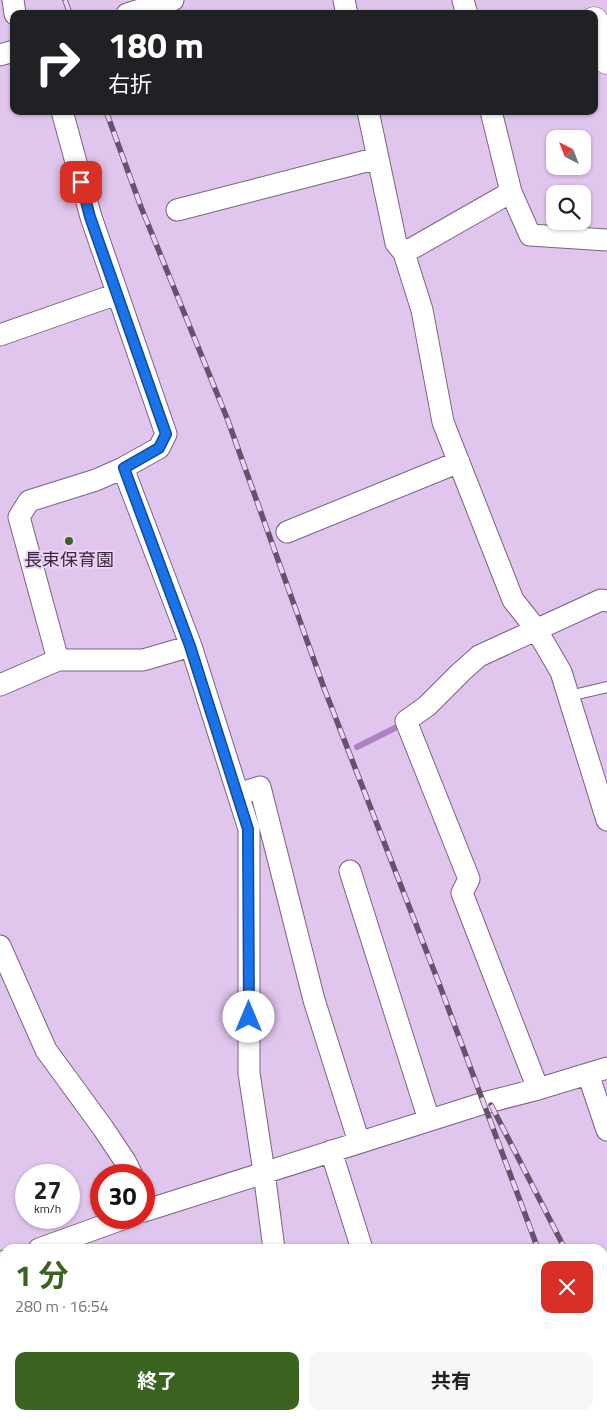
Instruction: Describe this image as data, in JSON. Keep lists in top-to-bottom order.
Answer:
{
  "places": ["長束保育園"],
  "north": "top left",
  "page": {
    "turn": ["180 m", "右折"],
    "speed": "27 km/h",
    "limit": "30",
    "heading": ["1 分", "280 m · 16:54"],
    "buttons": ["終了", "共有"]
  }
}
